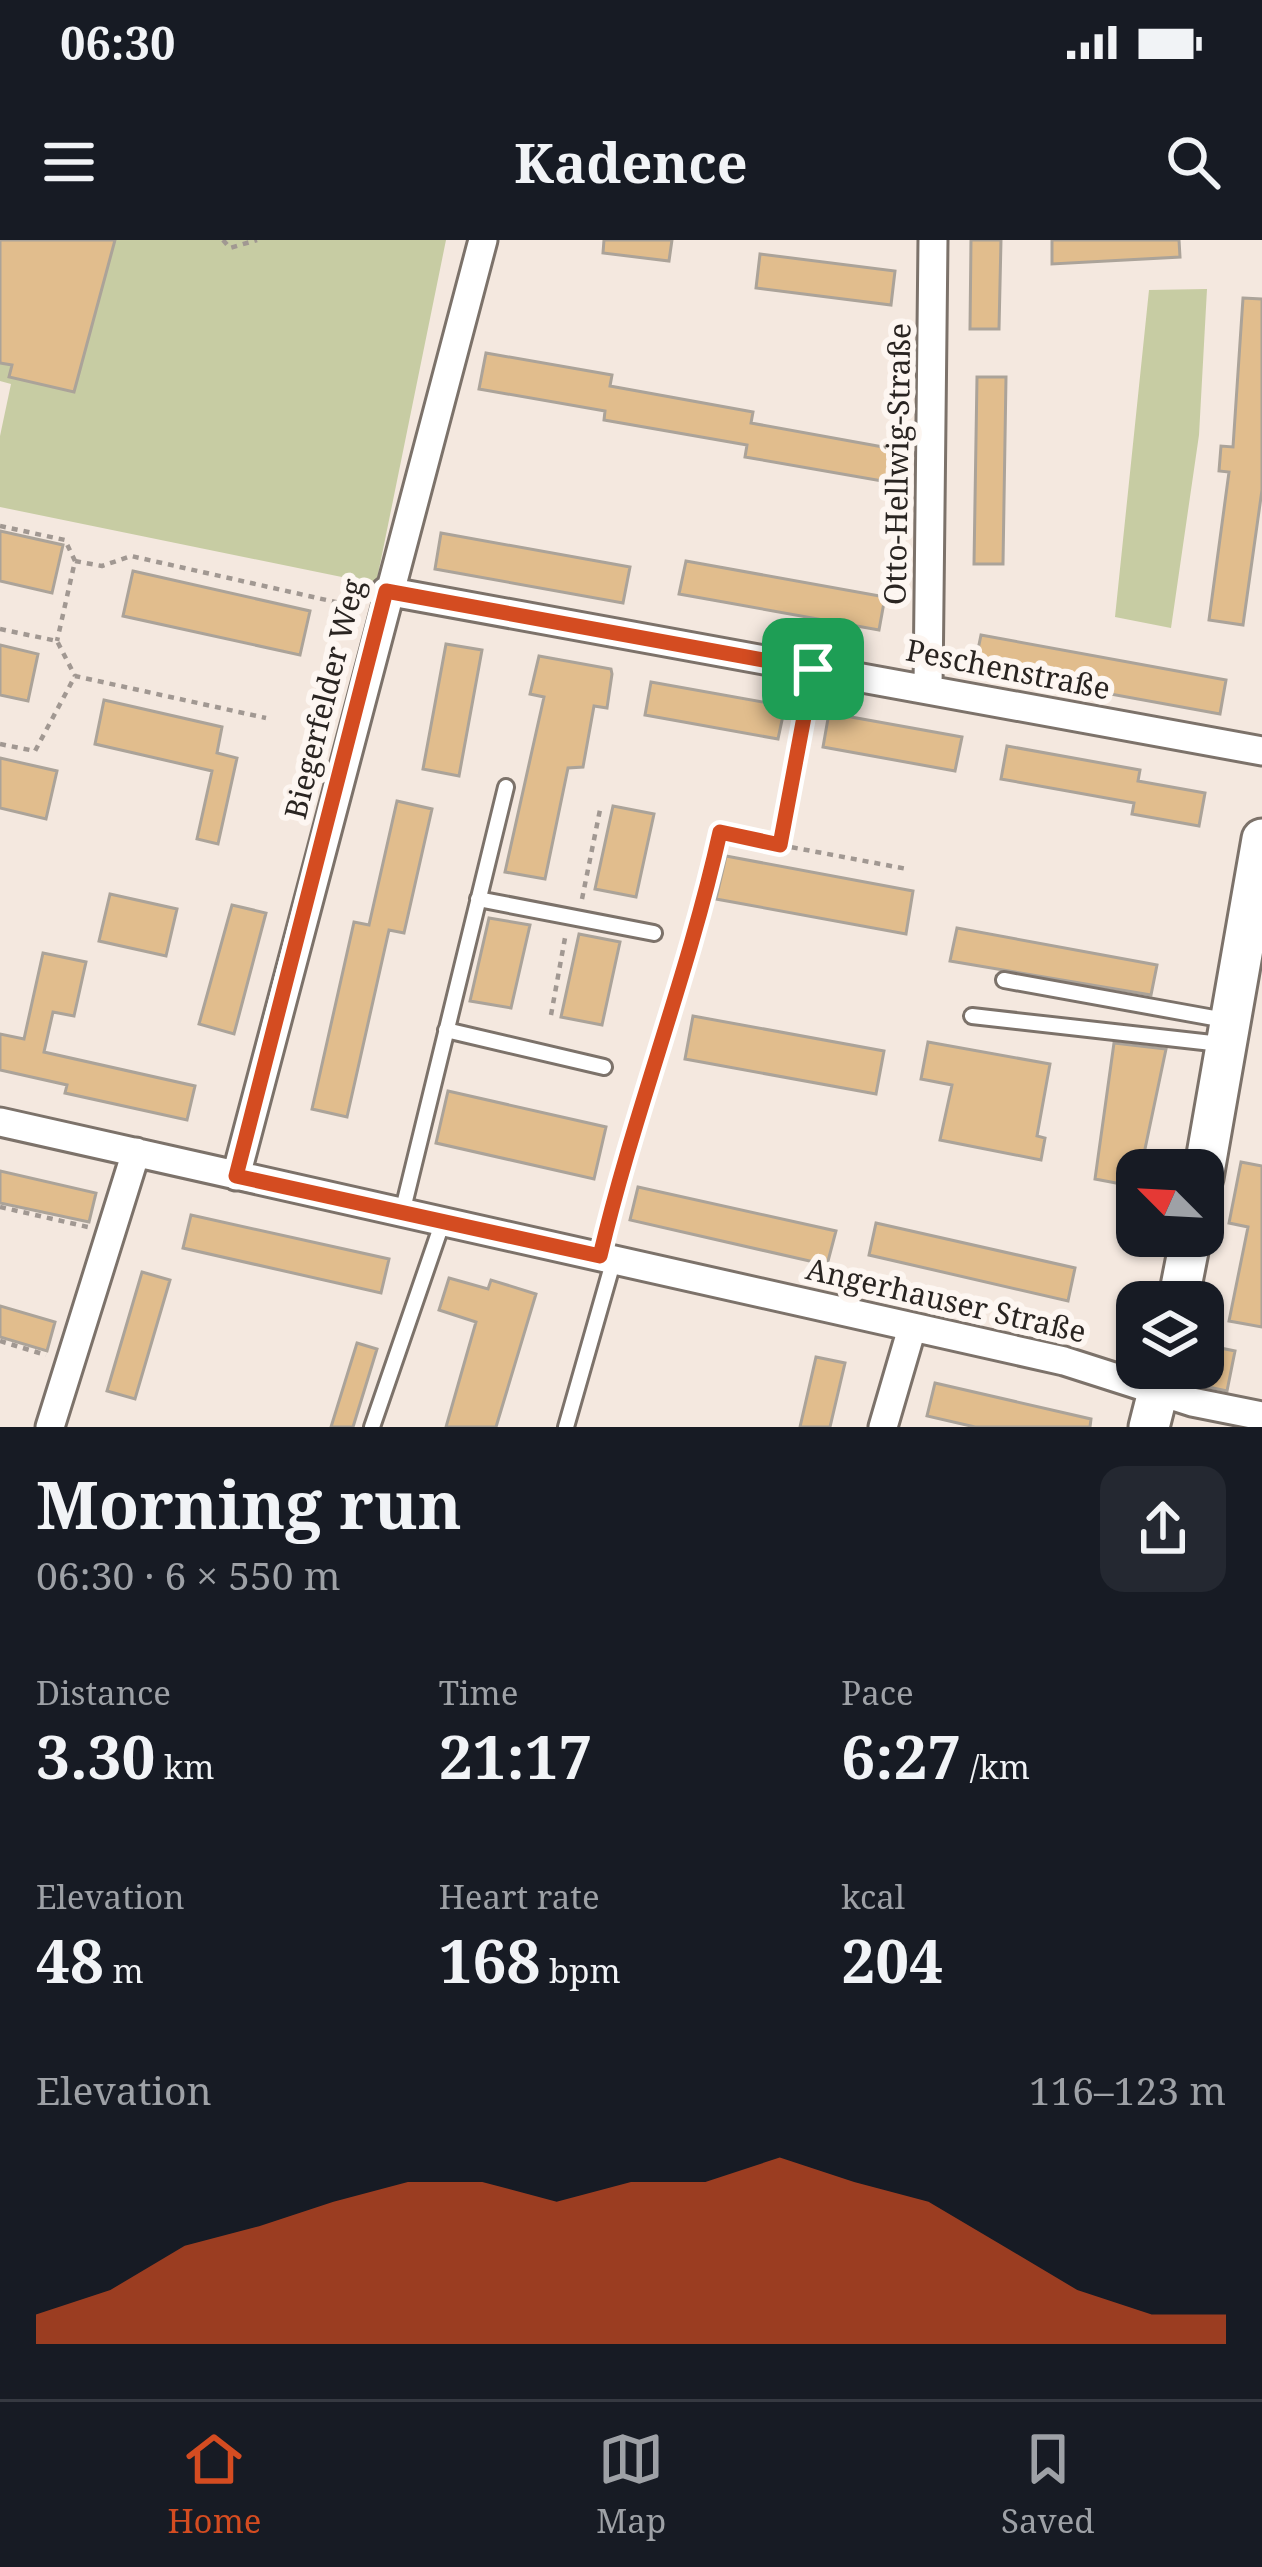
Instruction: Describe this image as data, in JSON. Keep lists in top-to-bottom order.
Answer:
{
  "streets": {
    "street": [
      "Otto-Hellwig-Straße",
      "Peschenstraße",
      "Biegerfelder Weg",
      "Angerhauser Straße"
    ]
  },
  "crossings": [
    ["Otto-Hellwig-Straße", "Peschenstraße"],
    ["Peschenstraße", "Biegerfelder Weg"],
    ["Biegerfelder Weg", "Angerhauser Straße"]
  ],
  "north": "top left",
  "page": {
    "status": "06:30",
    "header": "Kadence",
    "heading": ["Morning run", "06:30 · 6 × 550 m"],
    "stats": [
      ["Distance", "3.30 km"],
      ["Time", "21:17"],
      ["Pace", "6:27 /km"],
      ["Elevation", "48 m"],
      ["Heart rate", "168 bpm"],
      ["kcal", "204"]
    ],
    "chart": ["Elevation", "116–123 m"],
    "tabs": ["Home", "Map", "Saved"]
  }
}
